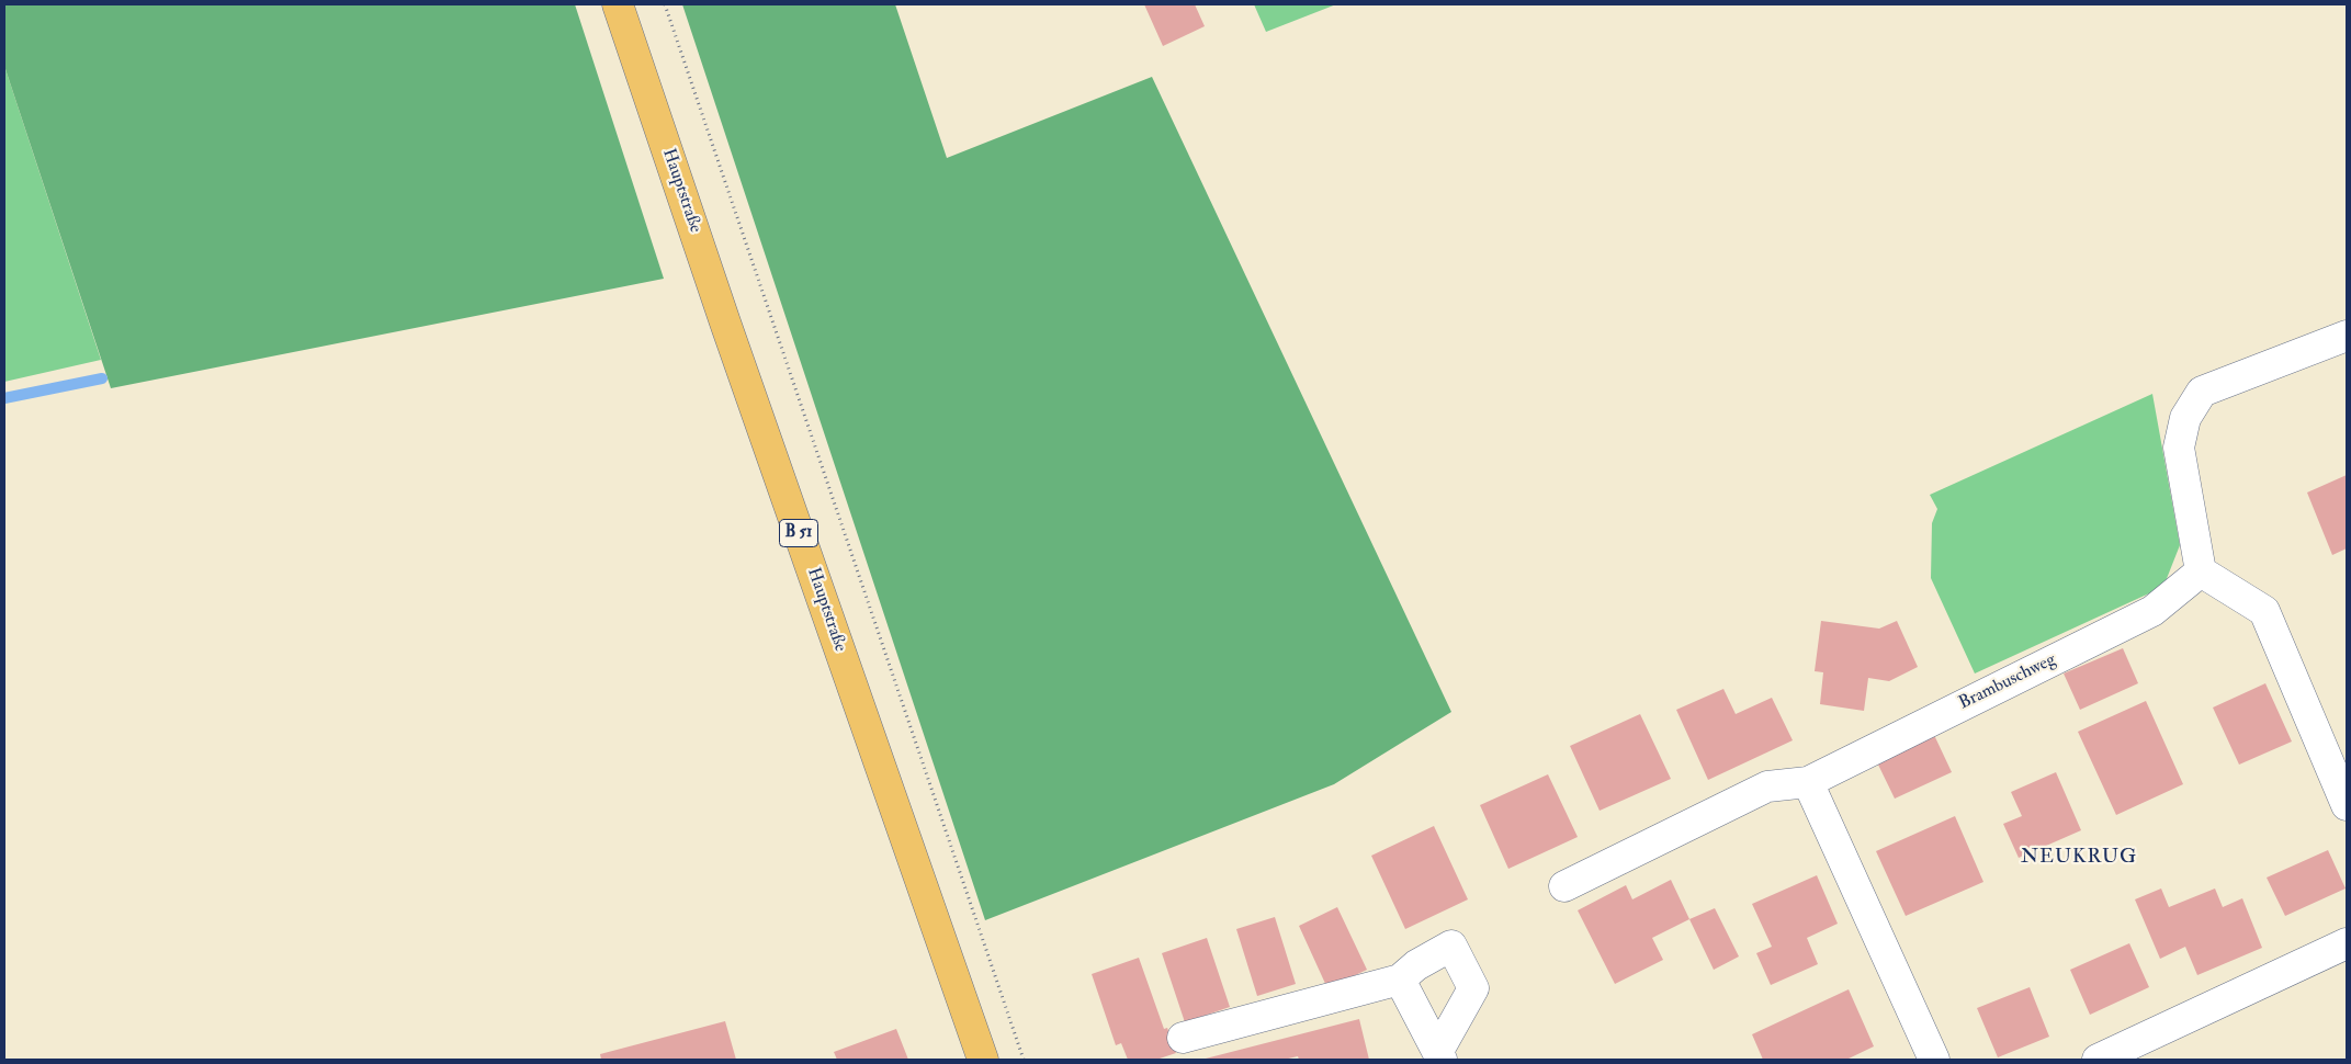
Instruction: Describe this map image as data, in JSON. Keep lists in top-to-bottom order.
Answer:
{
  "streets": {
    "main road": ["Hauptstraße", "B 51"],
    "street": ["Brambuschweg"]
  },
  "districts": ["NEUKRUG"]
}
